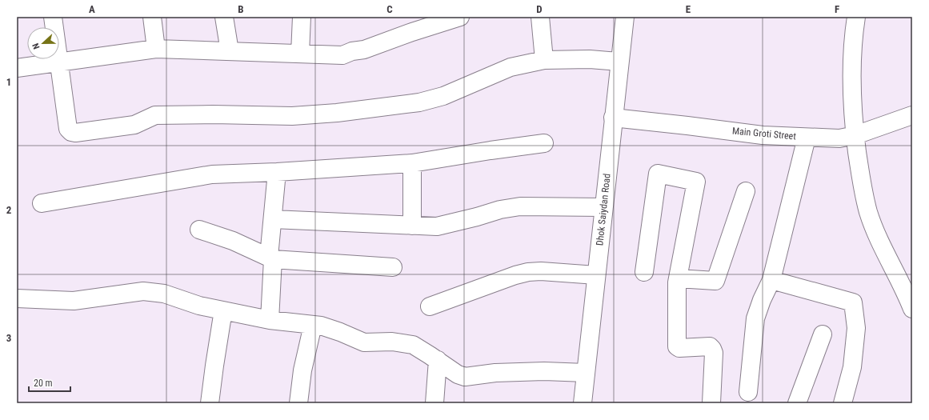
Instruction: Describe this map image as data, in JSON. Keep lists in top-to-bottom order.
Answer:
{
  "streets": {
    "street": ["Main Groti Street", "Dhok Saiydan Road"]
  },
  "crossings": [
    ["Main Groti Street", "Dhok Saiydan Road"]
  ],
  "scale_bar": "20 m",
  "north": "left",
  "grid": {
    "columns": [
      "A",
      "B",
      "C",
      "D",
      "E",
      "F"
    ],
    "rows": ["1", "2", "3"]
  }
}
